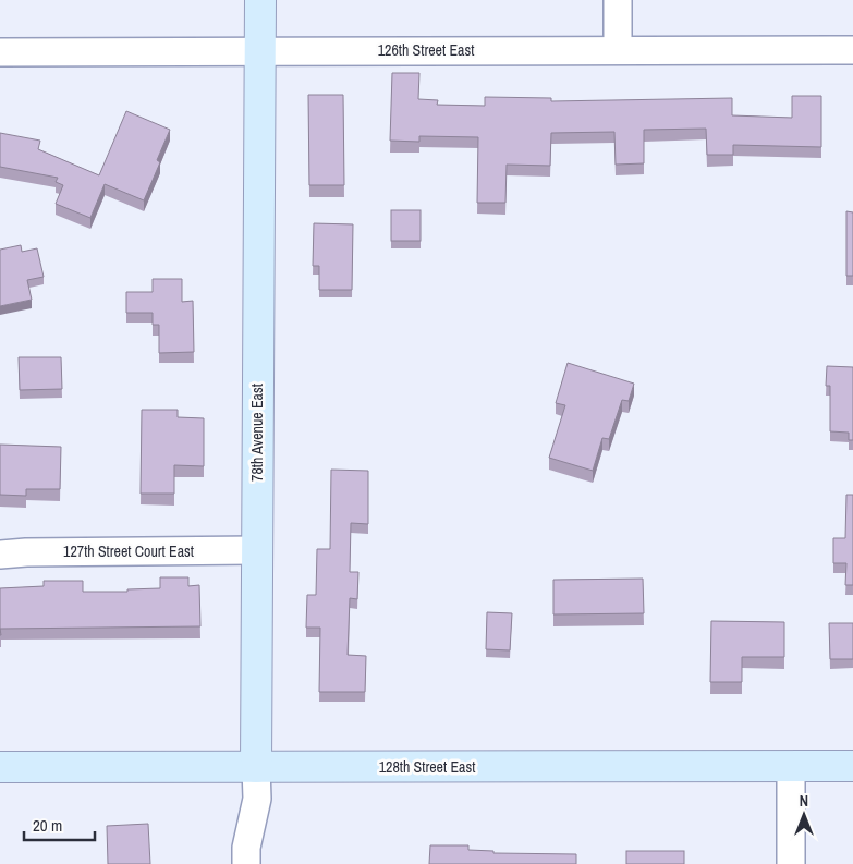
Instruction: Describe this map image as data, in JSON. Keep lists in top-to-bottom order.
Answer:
{
  "streets": {
    "street": [
      "126th Street East",
      "78th Avenue East",
      "127th Street Court East",
      "128th Street East"
    ]
  },
  "crossings": [
    ["126th Street East", "78th Avenue East"],
    ["78th Avenue East", "127th Street Court East"],
    ["78th Avenue East", "128th Street East"]
  ],
  "scale_bar": "20 m",
  "north": "top"
}
